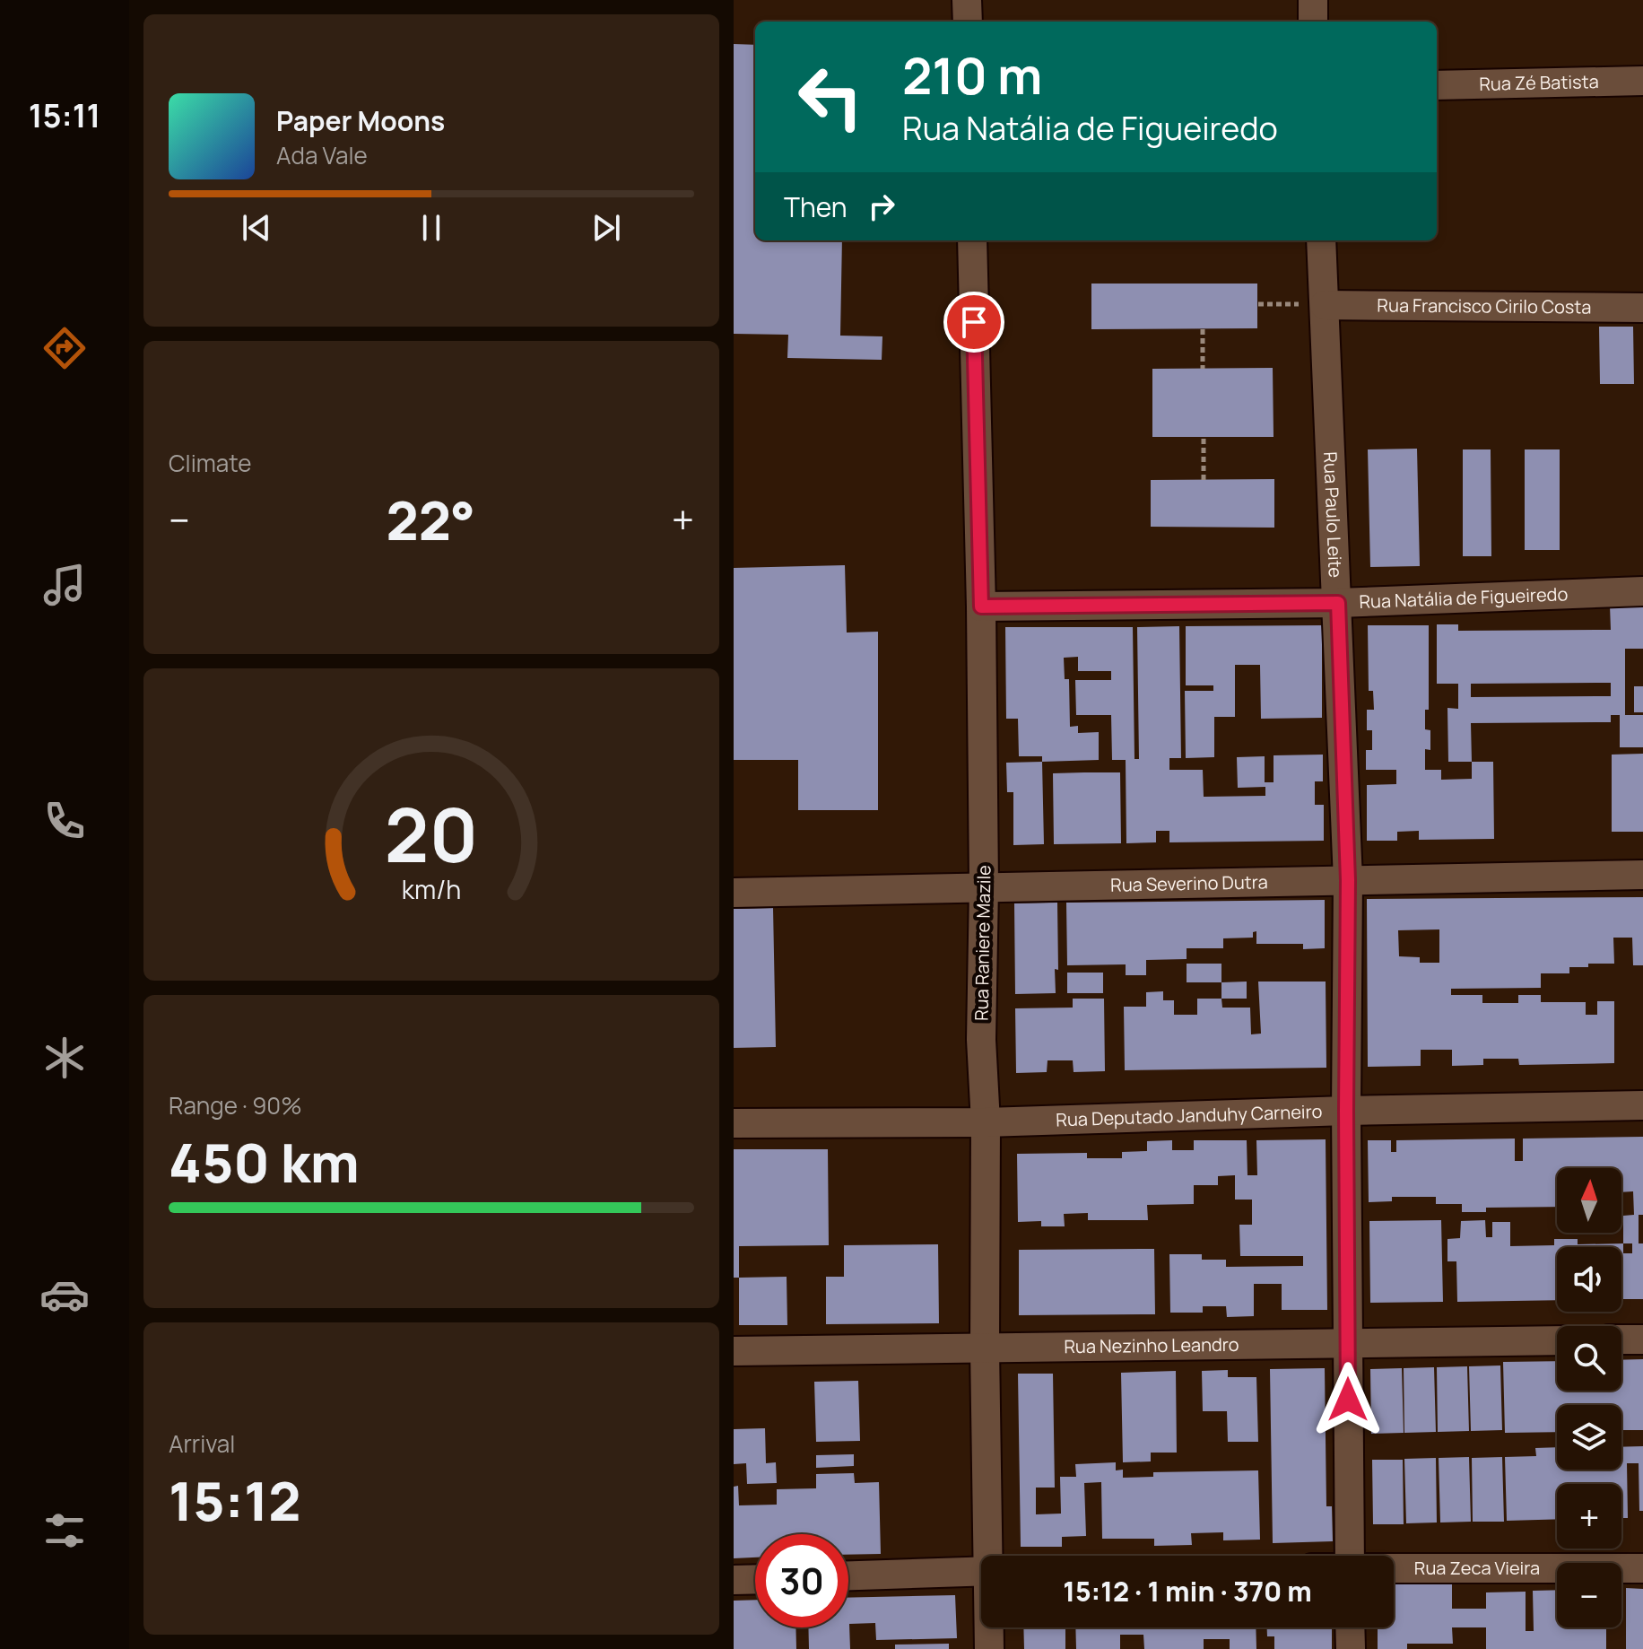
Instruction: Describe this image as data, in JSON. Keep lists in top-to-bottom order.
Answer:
{
  "streets": {
    "street": [
      "Rua Zé Batista",
      "Rua Francisco Cirilo Costa",
      "Rua Paulo Leite",
      "Rua Natália de Figueiredo",
      "Rua Severino Dutra",
      "Rua Raniere Mazile",
      "Rua Deputado Janduhy Carneiro",
      "Rua Nezinho Leandro",
      "Rua Zeca Vieira"
    ]
  },
  "crossings": [
    ["Rua Francisco Cirilo Costa", "Rua Paulo Leite"],
    ["Rua Paulo Leite", "Rua Natália de Figueiredo"],
    ["Rua Paulo Leite", "Rua Severino Dutra"],
    ["Rua Paulo Leite", "Rua Deputado Janduhy Carneiro"],
    ["Rua Paulo Leite", "Rua Nezinho Leandro"],
    ["Rua Natália de Figueiredo", "Rua Raniere Mazile"],
    ["Rua Severino Dutra", "Rua Raniere Mazile"],
    ["Rua Raniere Mazile", "Rua Deputado Janduhy Carneiro"],
    ["Rua Raniere Mazile", "Rua Nezinho Leandro"]
  ],
  "north": "top",
  "page": {
    "tabs": "15:11",
    "turn": ["210 m", "Rua Natália de Figueiredo"],
    "song": ["Paper Moons", "Ada Vale"],
    "then": "Then",
    "tile": [
      "Climate",
      ["Range · 90%", "450 km"],
      ["Arrival", "15:12"]
    ],
    "heat": ["−", "22°", "+"],
    "map_buttons": ["+", "−"],
    "limit": "30",
    "trip": "15:12 · 1 min · 370 m",
    "gauge": ["20", "km/h"]
  }
}
